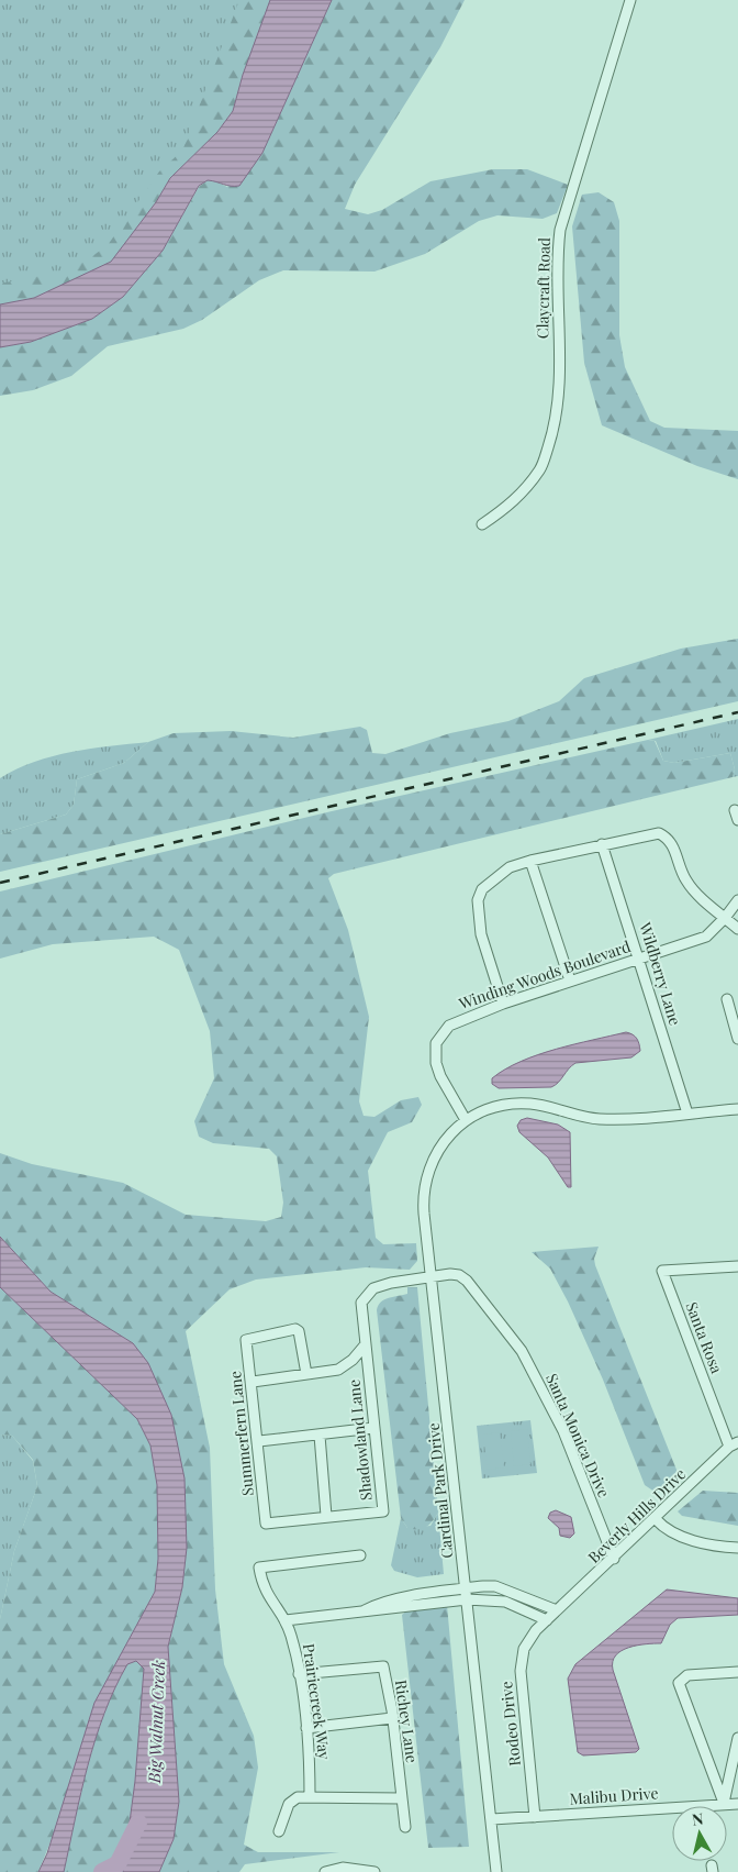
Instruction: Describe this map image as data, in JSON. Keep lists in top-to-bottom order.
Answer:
{
  "streets": {
    "street": [
      "Claycraft Road",
      "Wildberry Lane",
      "Winding Woods Boulevard",
      "Santa Rosa",
      "Summerfern Lane",
      "Santa Monica Drive",
      "Shadowland Lane",
      "Cardinal Park Drive",
      "Beverly Hills Drive",
      "Prairiecreek Way",
      "Richey Lane",
      "Rodeo Drive",
      "Malibu Drive"
    ]
  },
  "crossings": [
    ["Wildberry Lane", "Winding Woods Boulevard"],
    ["Winding Woods Boulevard", "Cardinal Park Drive"],
    ["Santa Rosa", "Beverly Hills Drive"],
    ["Summerfern Lane", "Shadowland Lane"],
    ["Santa Monica Drive", "Shadowland Lane"],
    ["Santa Monica Drive", "Cardinal Park Drive"],
    ["Santa Monica Drive", "Beverly Hills Drive"],
    ["Cardinal Park Drive", "Malibu Drive"],
    ["Beverly Hills Drive", "Rodeo Drive"],
    ["Prairiecreek Way", "Richey Lane"],
    ["Rodeo Drive", "Malibu Drive"]
  ],
  "water": ["Big Walnut Creek"],
  "north": "top"
}
